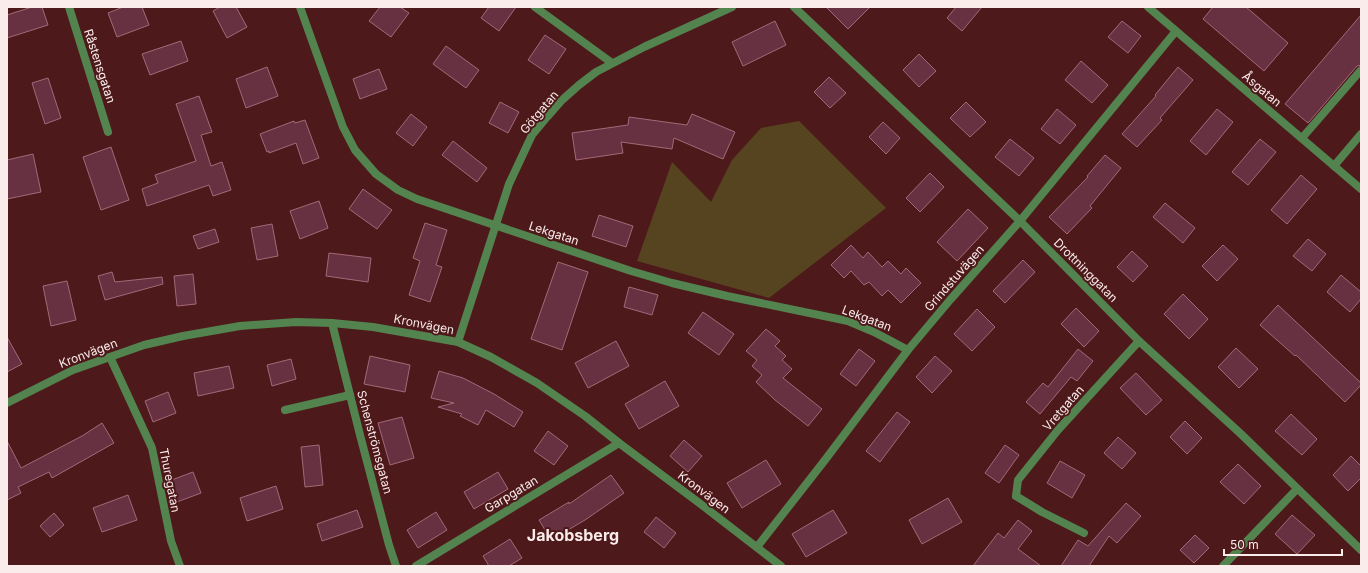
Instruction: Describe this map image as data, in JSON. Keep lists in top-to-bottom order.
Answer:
{
  "streets": {
    "street": [
      "Råstensgatan",
      "Åsgatan",
      "Götgatan",
      "Lekgatan",
      "Drottninggatan",
      "Grindstuvägen",
      "Kronvägen",
      "Vretgatan",
      "Schenströmsgatan",
      "Thuregatan",
      "Garpgatan"
    ]
  },
  "crossings": [
    ["Åsgatan", "Grindstuvägen"],
    ["Götgatan", "Lekgatan"],
    ["Götgatan", "Kronvägen"],
    ["Lekgatan", "Grindstuvägen"],
    ["Drottninggatan", "Grindstuvägen"],
    ["Drottninggatan", "Vretgatan"],
    ["Grindstuvägen", "Kronvägen"],
    ["Kronvägen", "Schenströmsgatan"],
    ["Kronvägen", "Thuregatan"],
    ["Kronvägen", "Garpgatan"]
  ],
  "districts": ["Jakobsberg"],
  "scale_bar": "50 m"
}
